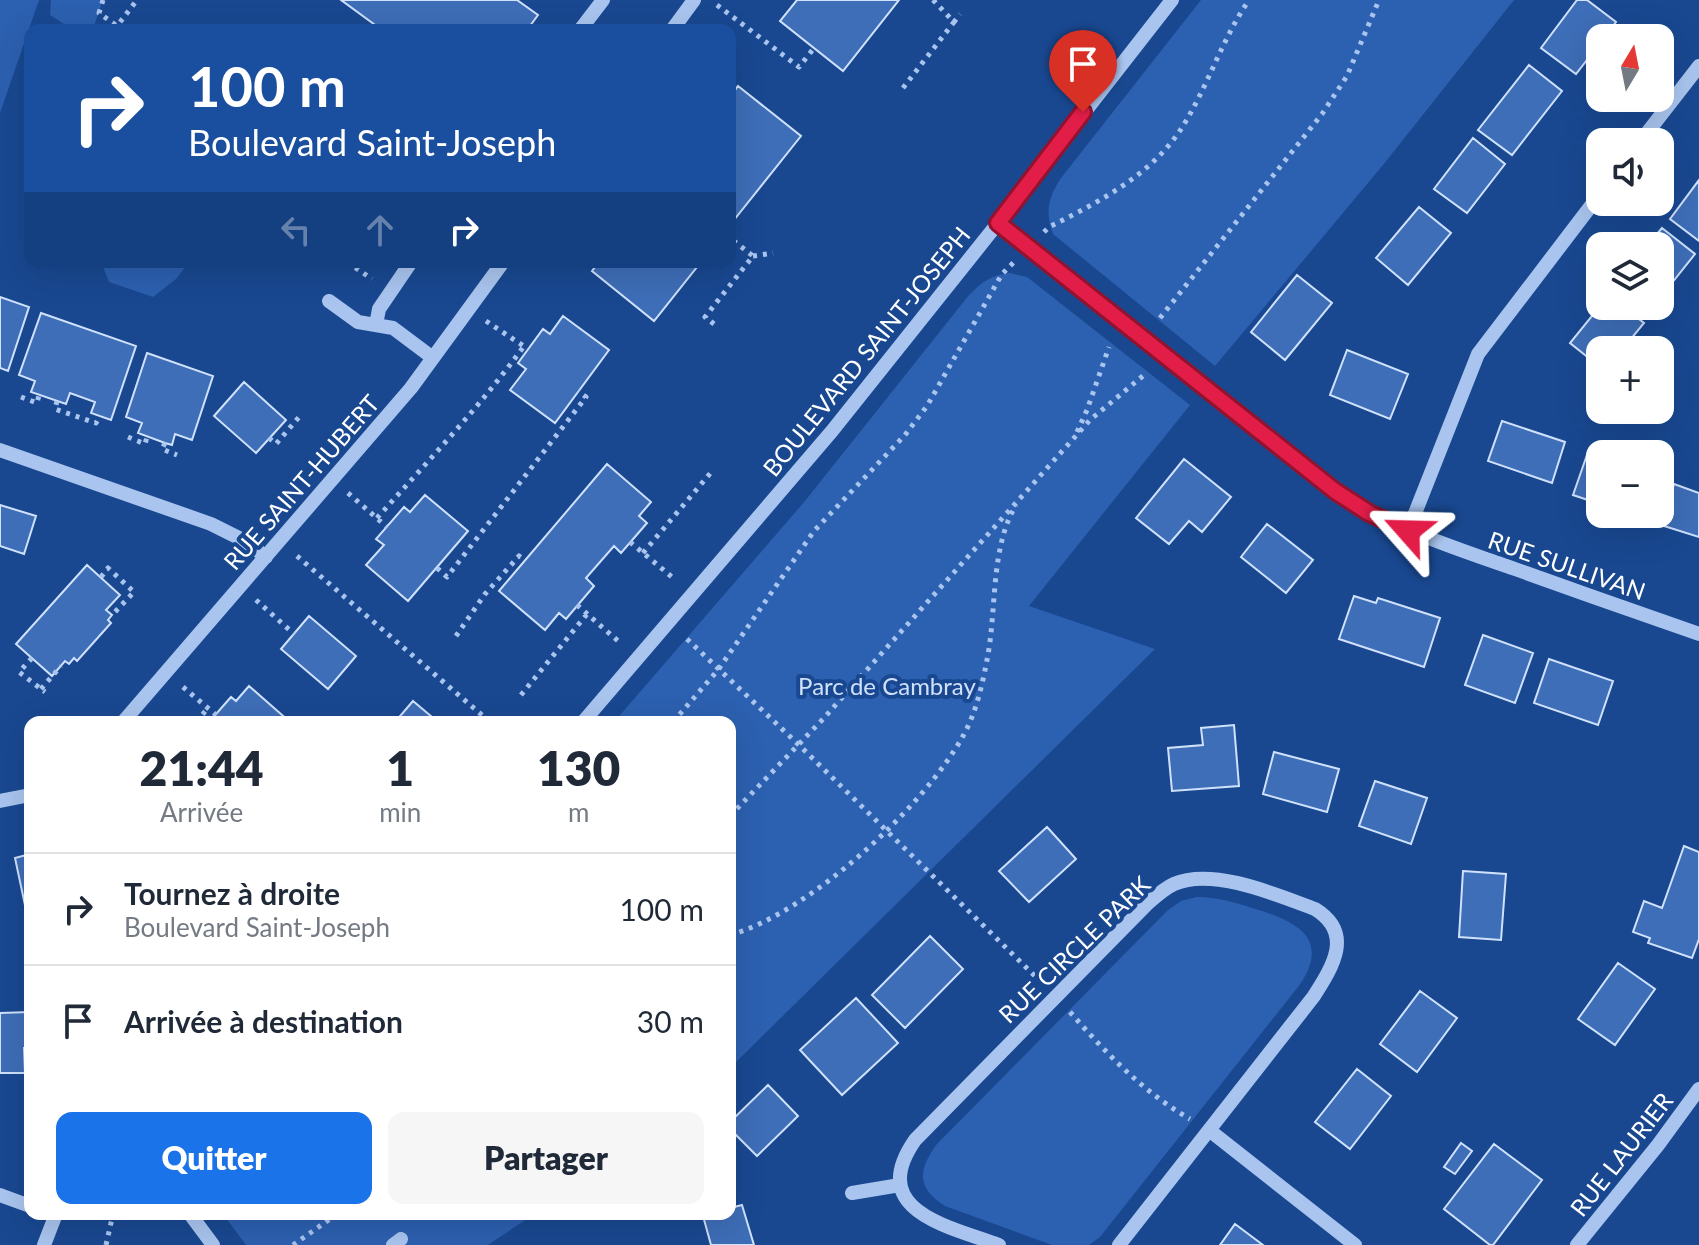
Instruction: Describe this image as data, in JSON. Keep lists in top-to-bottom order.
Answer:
{
  "streets": {
    "street": [
      "BOULEVARD SAINT-JOSEPH",
      "RUE SAINT-HUBERT",
      "RUE SULLIVAN",
      "RUE CIRCLE PARK",
      "RUE LAURIER"
    ]
  },
  "crossings": [
    ["BOULEVARD SAINT-JOSEPH", "RUE SULLIVAN"]
  ],
  "parks": ["Parc de Cambray"],
  "north": "top",
  "page": {
    "map_buttons": ["+", "−"],
    "turn": ["100 m", "Boulevard Saint-Joseph"],
    "eta": [
      "21:44",
      "Arrivée",
      "1",
      "min",
      "130",
      "m"
    ],
    "list": [
      {
        "name": "Tournez à droite",
        "note": "Boulevard Saint-Joseph",
        "value": "100 m"
      },
      {
        "name": "Arrivée à destination",
        "value": "30 m"
      }
    ],
    "buttons": ["Quitter", "Partager"]
  }
}
